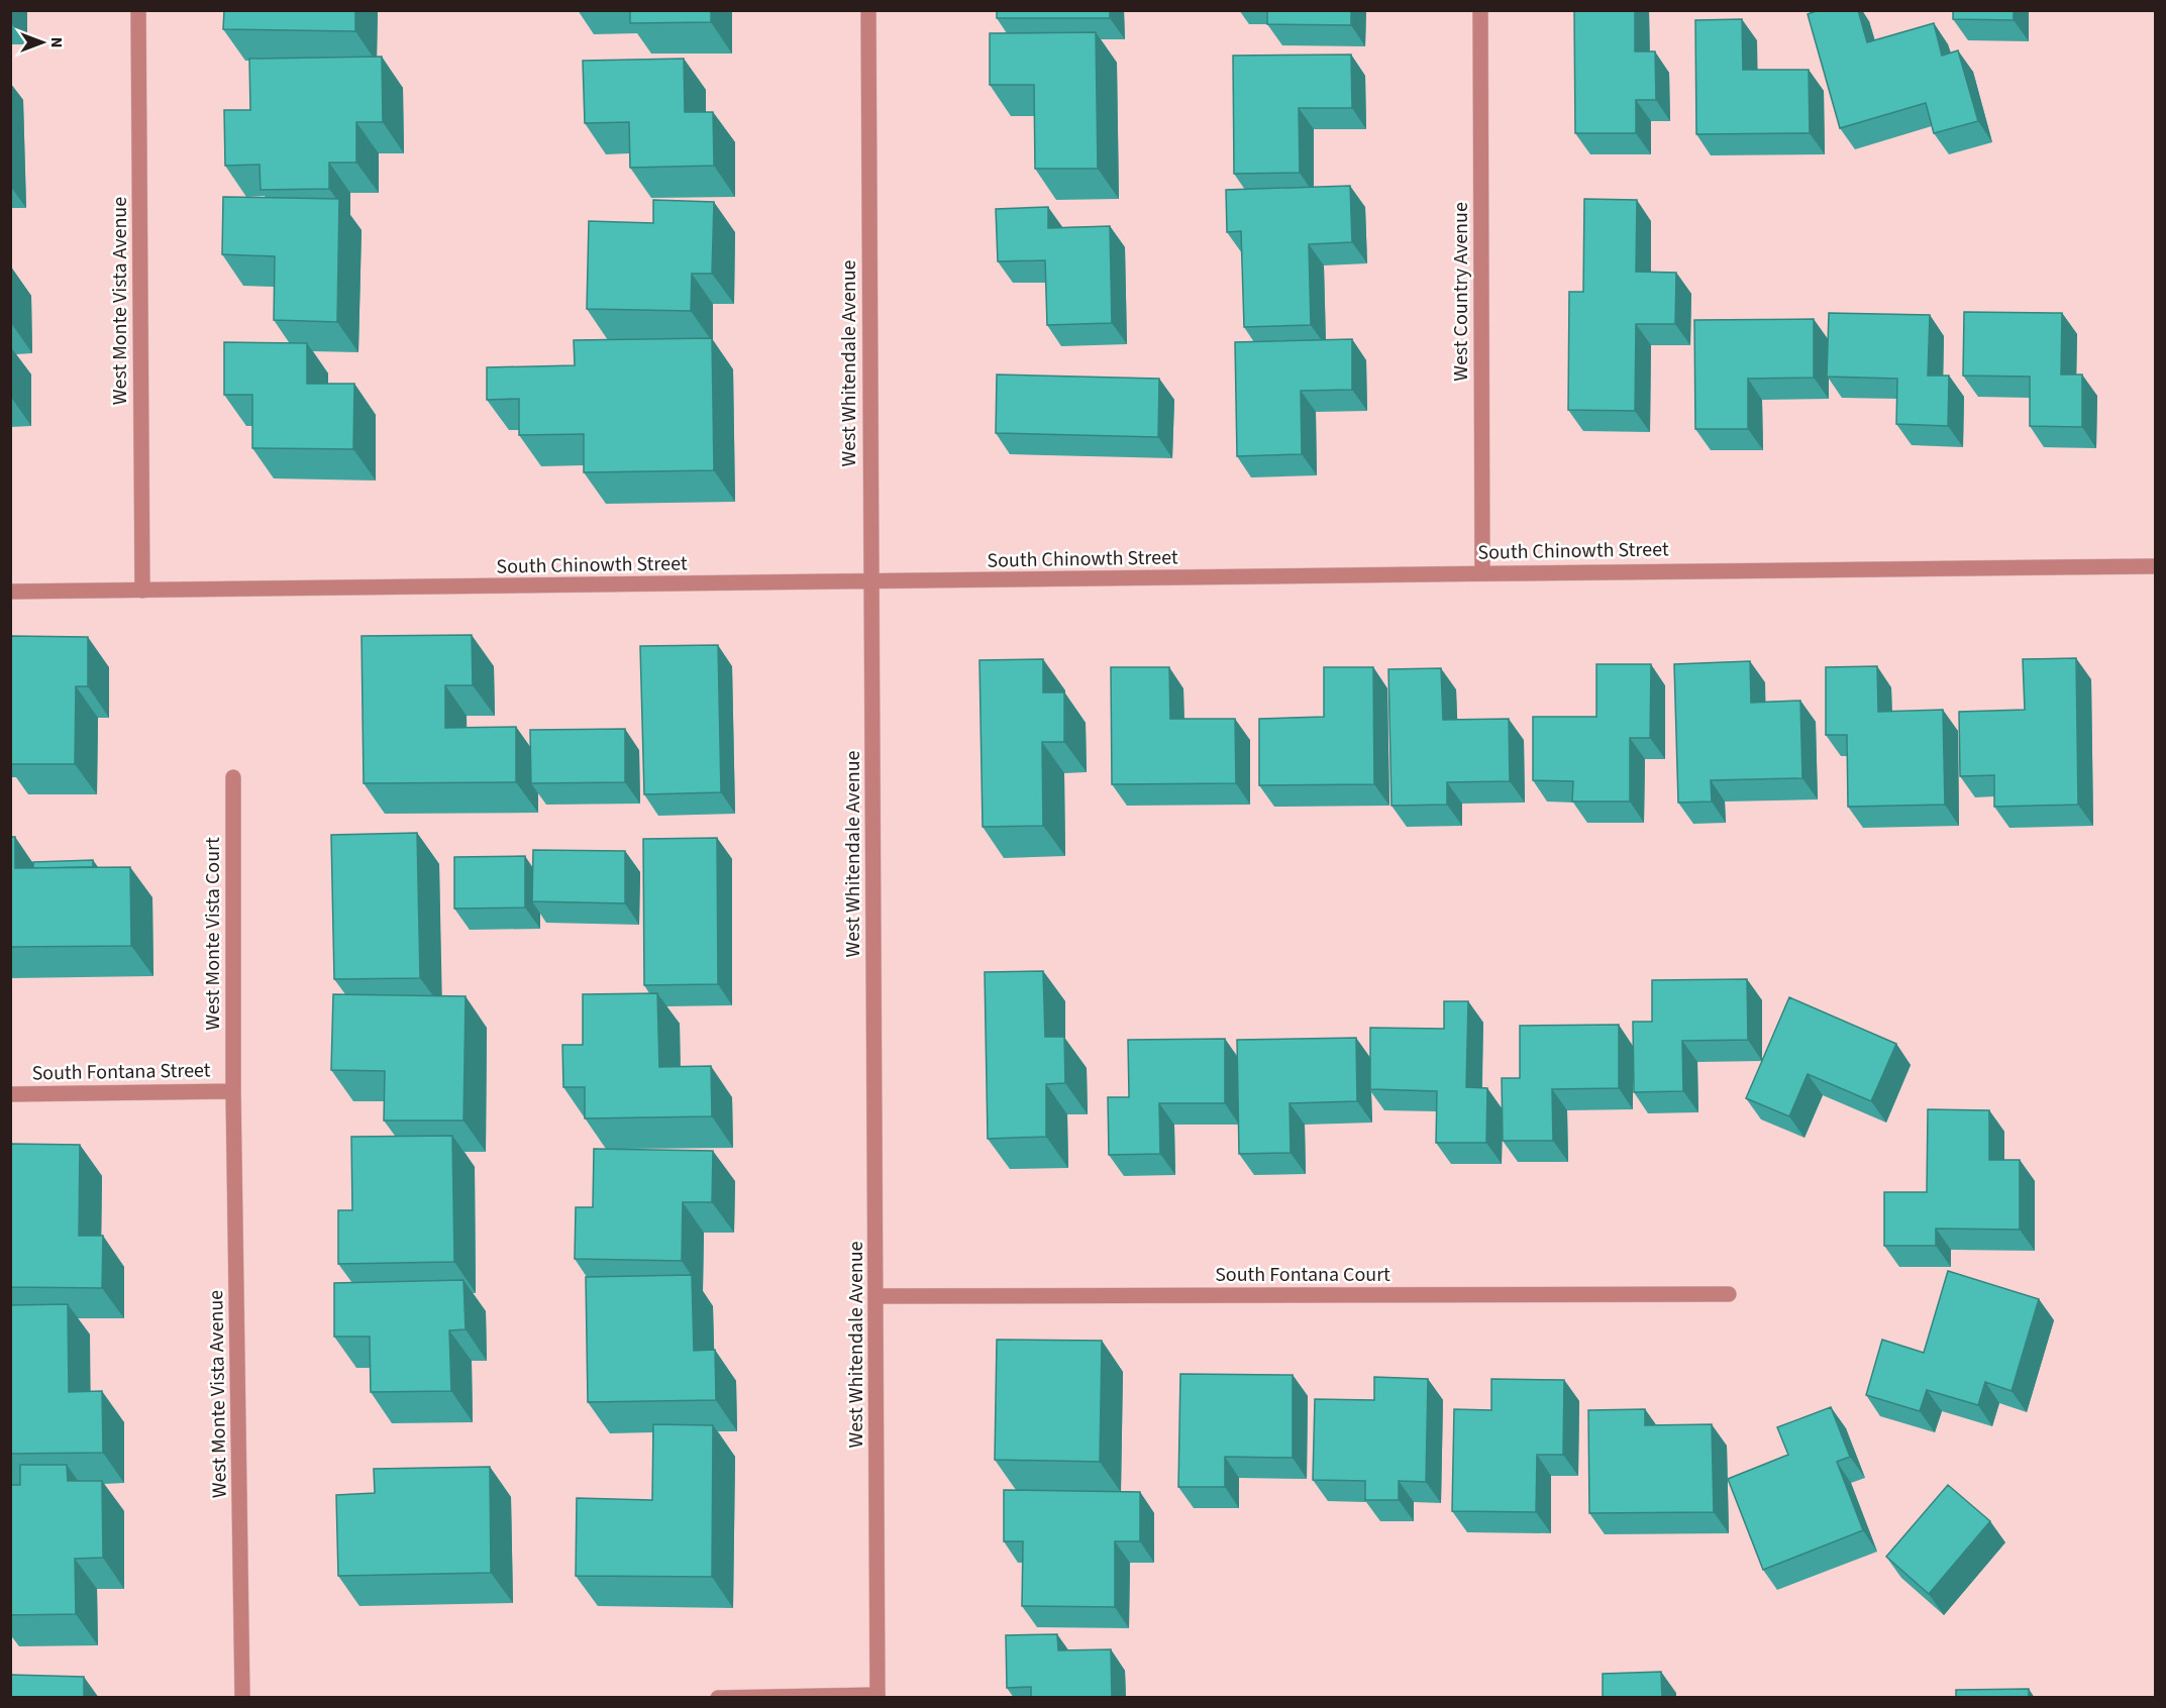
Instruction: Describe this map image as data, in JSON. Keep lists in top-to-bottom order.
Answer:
{
  "streets": {
    "street": [
      "West Country Avenue",
      "West Monte Vista Avenue",
      "West Whitendale Avenue",
      "South Chinowth Street",
      "West Monte Vista Court",
      "South Fontana Street",
      "South Fontana Court"
    ]
  },
  "crossings": [
    ["West Country Avenue", "South Chinowth Street"],
    ["West Monte Vista Avenue", "South Chinowth Street"],
    ["West Monte Vista Avenue", "West Monte Vista Court"],
    ["West Monte Vista Avenue", "South Fontana Street"],
    ["West Whitendale Avenue", "South Chinowth Street"],
    ["West Whitendale Avenue", "South Fontana Court"],
    ["West Monte Vista Court", "South Fontana Street"]
  ],
  "north": "right"
}
